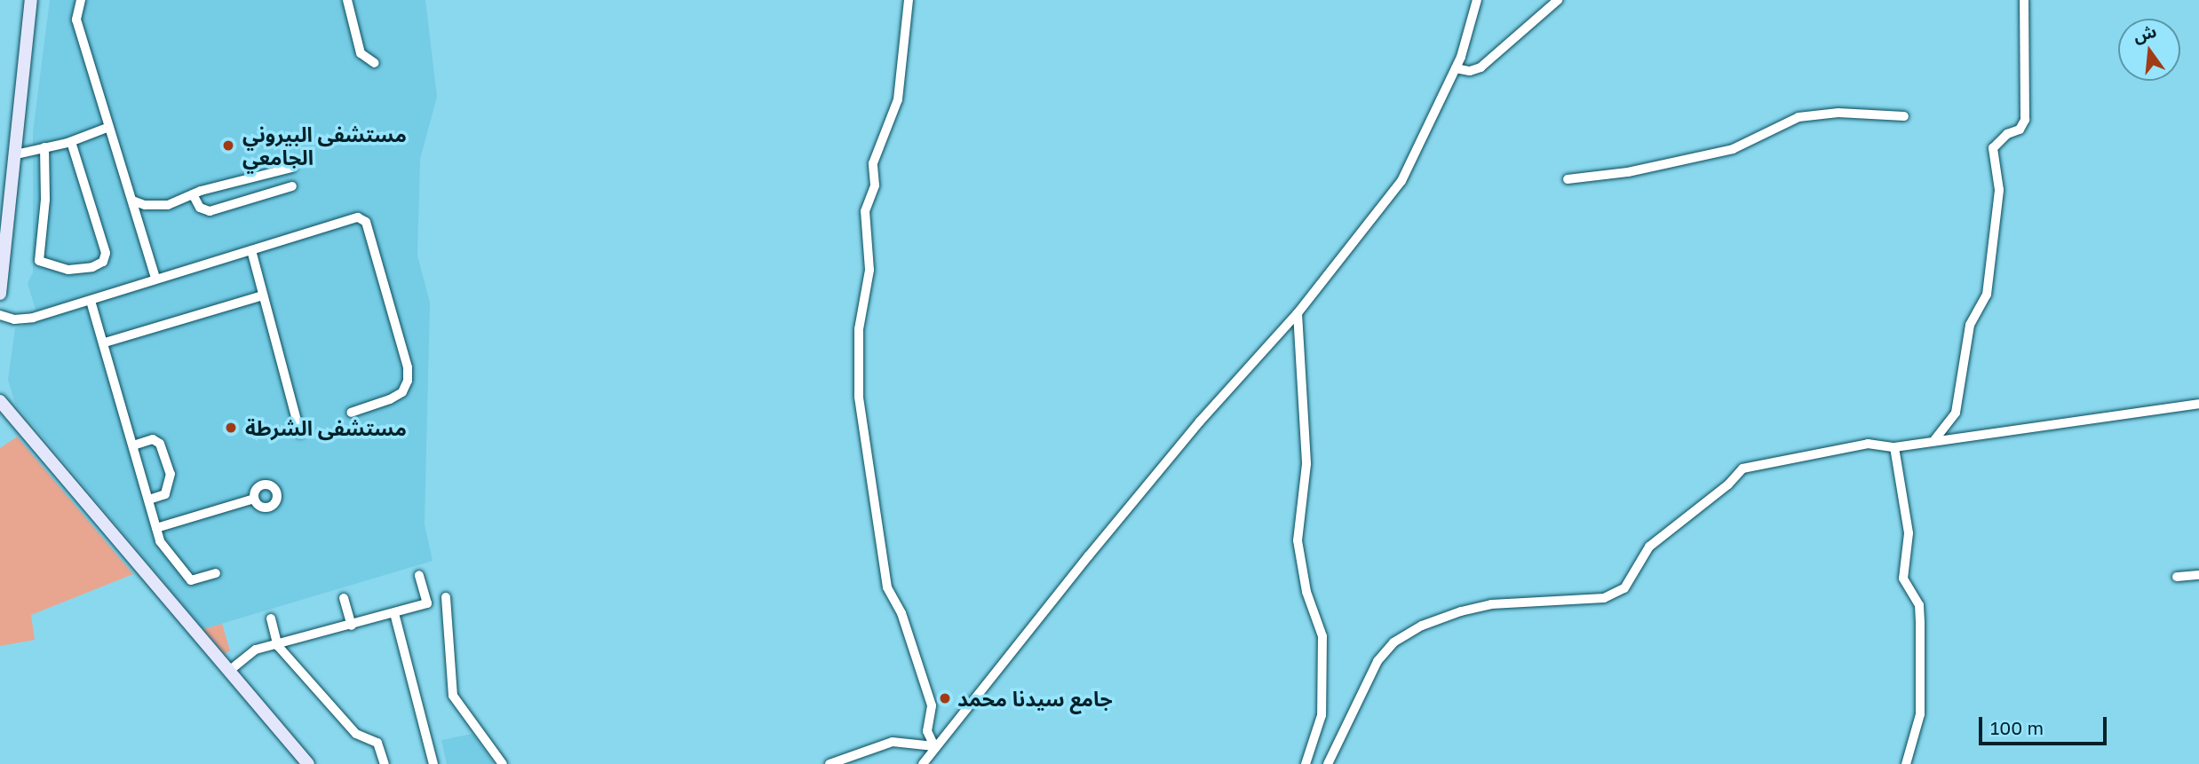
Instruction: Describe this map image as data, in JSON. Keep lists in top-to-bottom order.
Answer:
{
  "places": ["مستشفى البيروني الجامعي", "مستشفى الشرطة", "جامع سيدنا محمد"],
  "scale_bar": "100 m",
  "north": "top"
}
